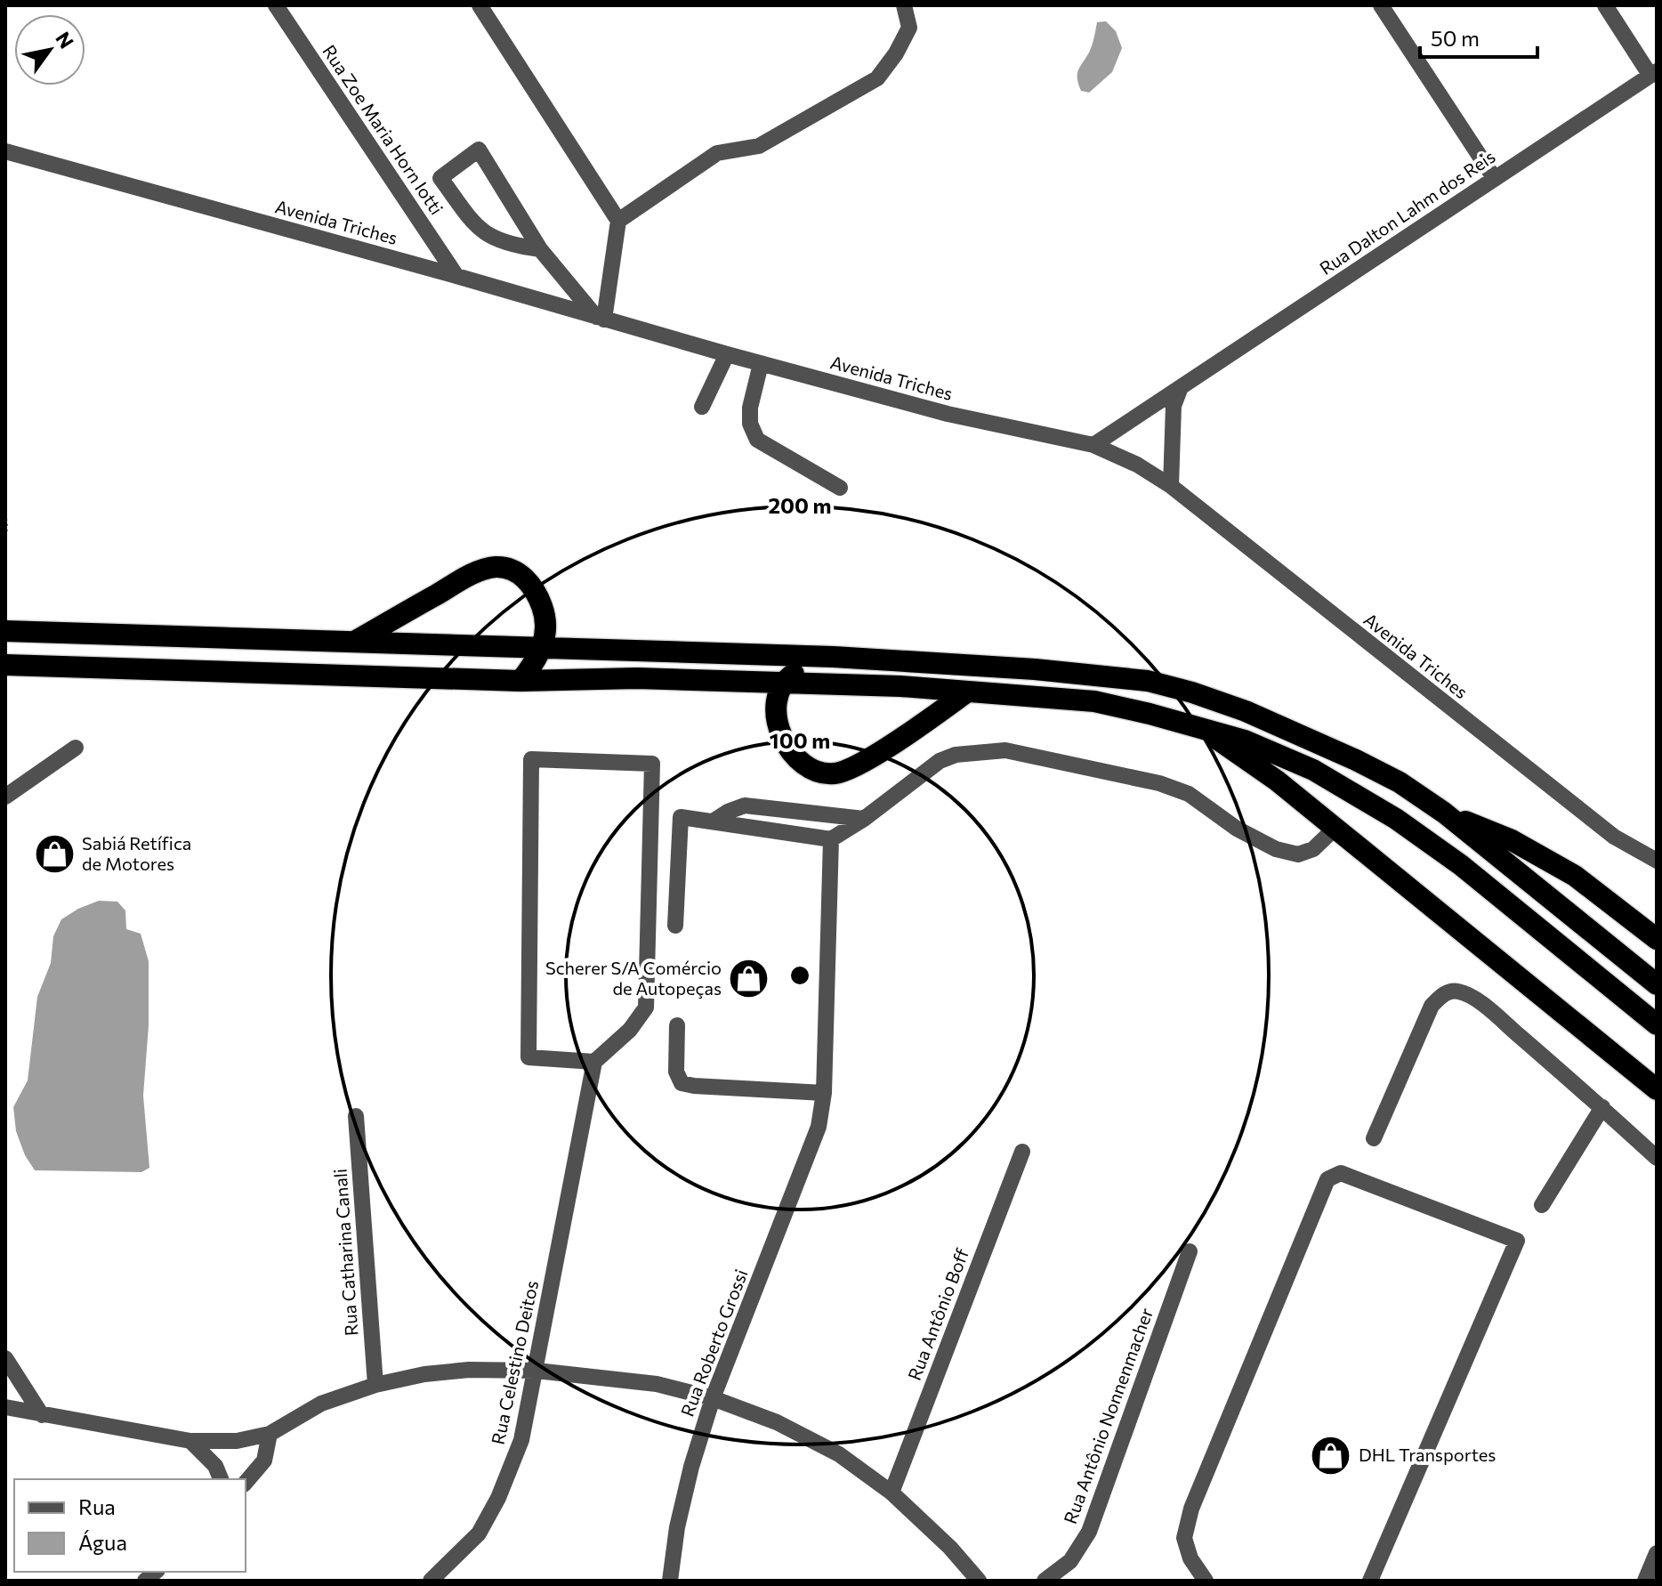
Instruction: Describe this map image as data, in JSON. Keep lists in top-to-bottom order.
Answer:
{
  "streets": {
    "street": [
      "Rua Zoe Maria Horn Iotti",
      "Rua Dalton Lahm dos Reis",
      "Avenida Triches",
      "Rua Catharina Canali",
      "Rua Antônio Boff",
      "Rua Roberto Grossi",
      "Rua Celestino Deitos",
      "Rua Antônio Nonnenmacher"
    ]
  },
  "crossings": [
    ["Rua Zoe Maria Horn Iotti", "Avenida Triches"],
    ["Rua Dalton Lahm dos Reis", "Avenida Triches"]
  ],
  "places": {
    "shop": ["Sabiá Retífica de Motores", "Scherer S/A Comércio de Autopeças", "DHL Transportes"]
  },
  "legend": ["Rua", "Água"],
  "scale_bar": "50 m",
  "north": "top right",
  "rings": ["200 m", "100 m"]
}
